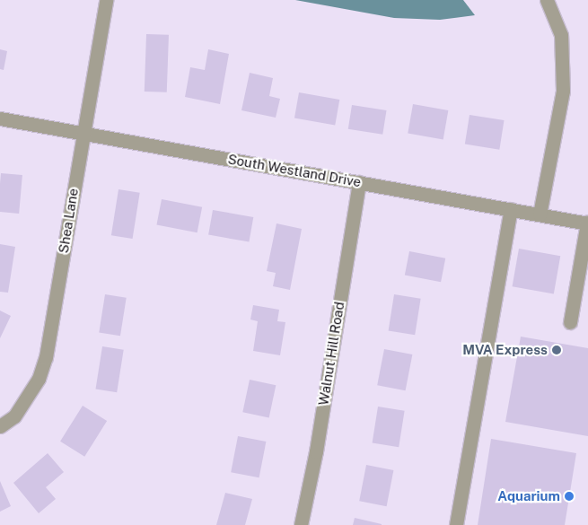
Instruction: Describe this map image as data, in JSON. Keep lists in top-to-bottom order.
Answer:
{
  "streets": {
    "street": ["South Westland Drive", "Shea Lane", "Walnut Hill Road"]
  },
  "crossings": [
    ["South Westland Drive", "Shea Lane"],
    ["South Westland Drive", "Walnut Hill Road"]
  ],
  "places": ["MVA Express", "Aquarium"]
}
